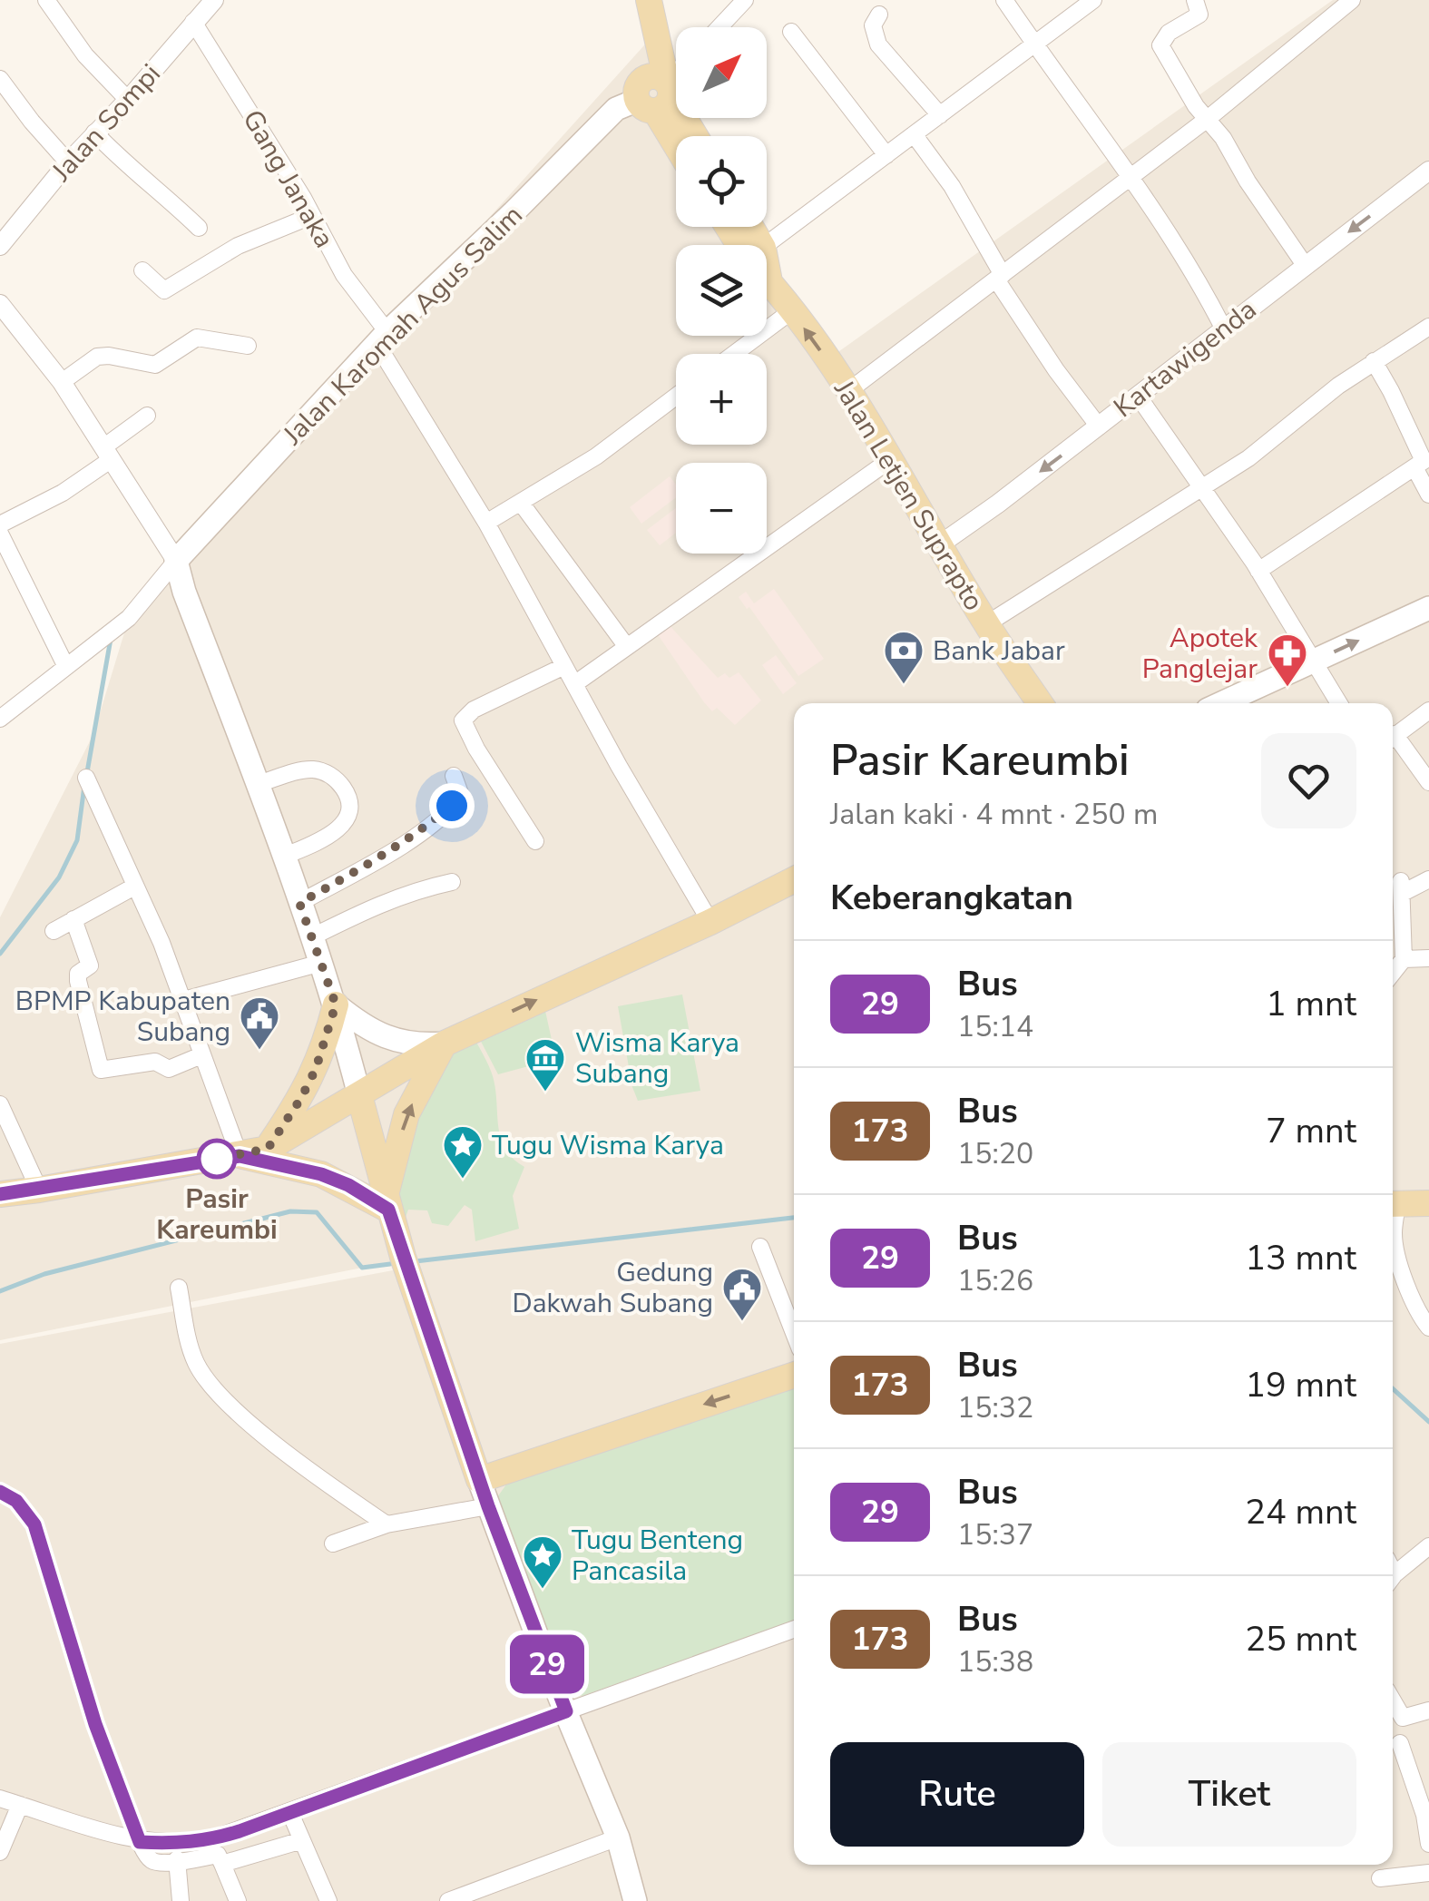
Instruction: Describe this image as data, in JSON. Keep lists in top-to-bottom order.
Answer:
{
  "streets": {
    "main road": ["Jalan Karomah Agus Salim", "Jalan Letjen Suprapto"],
    "street": ["Jalan Sompi", "Gang Janaka", "Kartawigenda"]
  },
  "crossings": [
    ["Jalan Sompi", "Gang Janaka"],
    ["Gang Janaka", "Jalan Karomah Agus Salim"],
    ["Kartawigenda", "Jalan Letjen Suprapto"]
  ],
  "places": {
    "bank": ["Bank Jabar"],
    "pharmacy": ["Apotek Panglejar"],
    "public building": ["BPMP Kabupaten Subang", "Gedung Dakwah Subang"],
    "museum": ["Wisma Karya Subang"],
    "other": ["Pasir Kareumbi"],
    "place": ["Tugu Wisma Karya", "Tugu Benteng Pancasila"]
  },
  "lines": ["bus line 29"],
  "north": "top right",
  "page": {
    "on_map": "29",
    "map_buttons": ["+", "−"],
    "heading": [
      ["Pasir Kareumbi", "Jalan kaki · 4 mnt · 250 m"],
      "Keberangkatan"
    ],
    "list": [
      {
        "mark": "29",
        "name": "Bus",
        "note": "15:14",
        "value": "1 mnt"
      },
      {
        "mark": "173",
        "name": "Bus",
        "note": "15:20",
        "value": "7 mnt"
      },
      {
        "mark": "29",
        "name": "Bus",
        "note": "15:26",
        "value": "13 mnt"
      },
      {
        "mark": "173",
        "name": "Bus",
        "note": "15:32",
        "value": "19 mnt"
      },
      {
        "mark": "29",
        "name": "Bus",
        "note": "15:37",
        "value": "24 mnt"
      },
      {
        "mark": "173",
        "name": "Bus",
        "note": "15:38",
        "value": "25 mnt"
      }
    ],
    "buttons": ["Rute", "Tiket"]
  }
}
